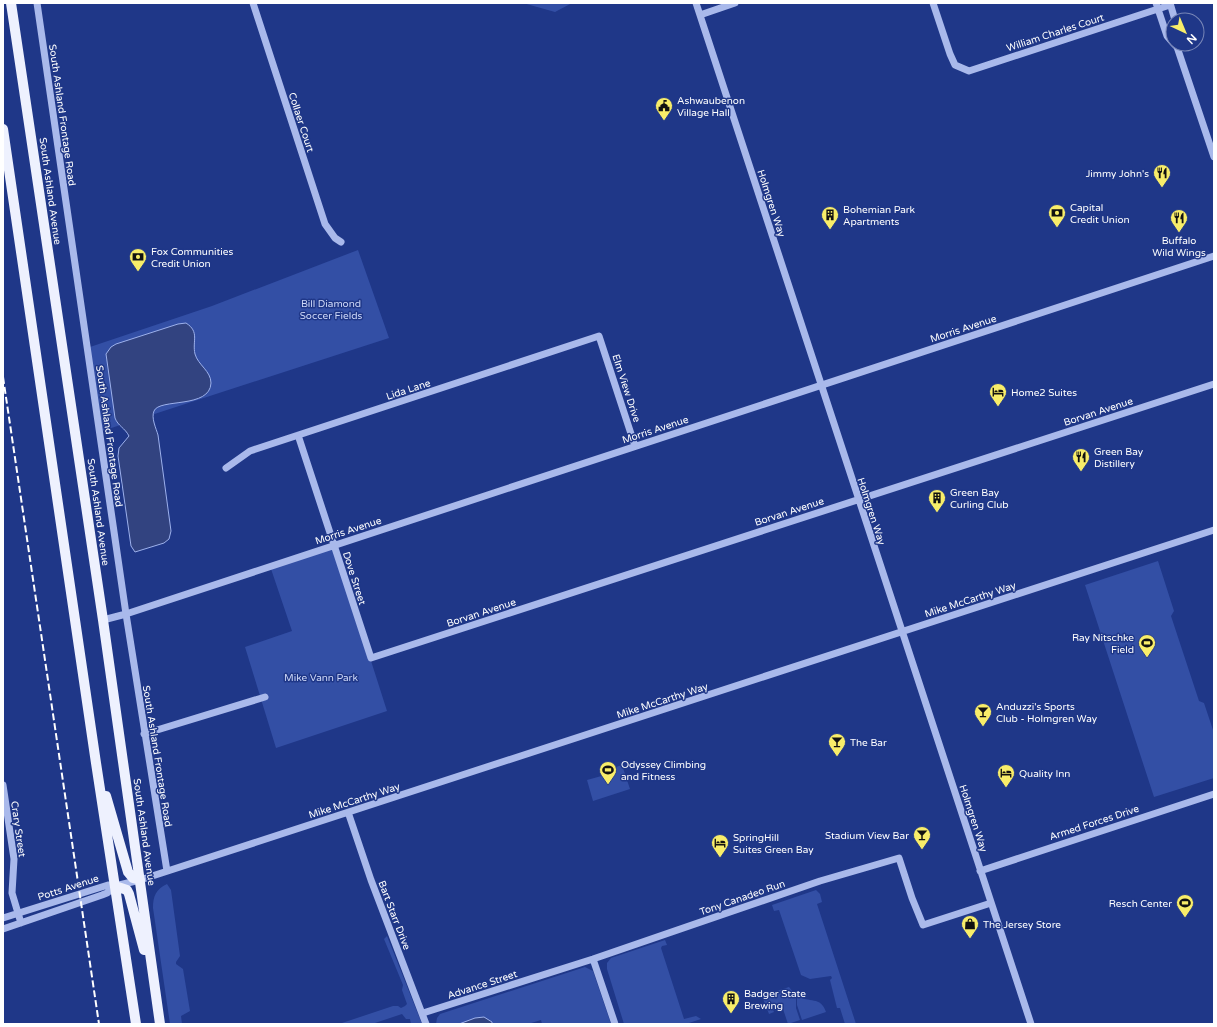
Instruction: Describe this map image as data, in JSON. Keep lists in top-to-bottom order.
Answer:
{
  "streets": {
    "main road": ["South Ashland Avenue"],
    "street": [
      "William Charles Court",
      "South Ashland Frontage Road",
      "Collaer Court",
      "Holmgren Way",
      "Morris Avenue",
      "Elm View Drive",
      "Lida Lane",
      "Borvan Avenue",
      "Dove Street",
      "Mike McCarthy Way",
      "Armed Forces Drive",
      "Crary Street",
      "Potts Avenue",
      "Tony Canadeo Run",
      "Bart Starr Drive",
      "Advance Street"
    ]
  },
  "crossings": [
    ["South Ashland Frontage Road", "Morris Avenue"],
    ["South Ashland Frontage Road", "Mike McCarthy Way"],
    ["South Ashland Avenue", "Morris Avenue"],
    ["South Ashland Avenue", "Mike McCarthy Way"],
    ["Holmgren Way", "Morris Avenue"],
    ["Holmgren Way", "Borvan Avenue"],
    ["Holmgren Way", "Mike McCarthy Way"],
    ["Holmgren Way", "Armed Forces Drive"],
    ["Holmgren Way", "Tony Canadeo Run"],
    ["Morris Avenue", "Elm View Drive"],
    ["Morris Avenue", "Dove Street"],
    ["Elm View Drive", "Lida Lane"],
    ["Lida Lane", "Dove Street"],
    ["Borvan Avenue", "Dove Street"],
    ["Mike McCarthy Way", "Potts Avenue"],
    ["Mike McCarthy Way", "Bart Starr Drive"],
    ["Crary Street", "Potts Avenue"],
    ["Tony Canadeo Run", "Advance Street"],
    ["Bart Starr Drive", "Advance Street"]
  ],
  "parks": ["Bill Diamond Soccer Fields", "Mike Vann Park"],
  "places": {
    "public building": ["Ashwaubenon Village Hall"],
    "restaurant": ["Jimmy John's", "Buffalo Wild Wings", "Green Bay Distillery"],
    "bank": ["Capital Credit Union", "Fox Communities Credit Union"],
    "building": ["Bohemian Park Apartments", "Green Bay Curling Club", "Badger State Brewing"],
    "hotel": ["Home2 Suites", "Quality Inn", "SpringHill Suites Green Bay"],
    "sports": ["Ray Nitschke Field", "Odyssey Climbing and Fitness", "Resch Center"],
    "bar": ["Anduzzi's Sports Club - Holmgren Way", "The Bar", "Stadium View Bar"],
    "shop": ["The Jersey Store"]
  },
  "north": "bottom right"
}
